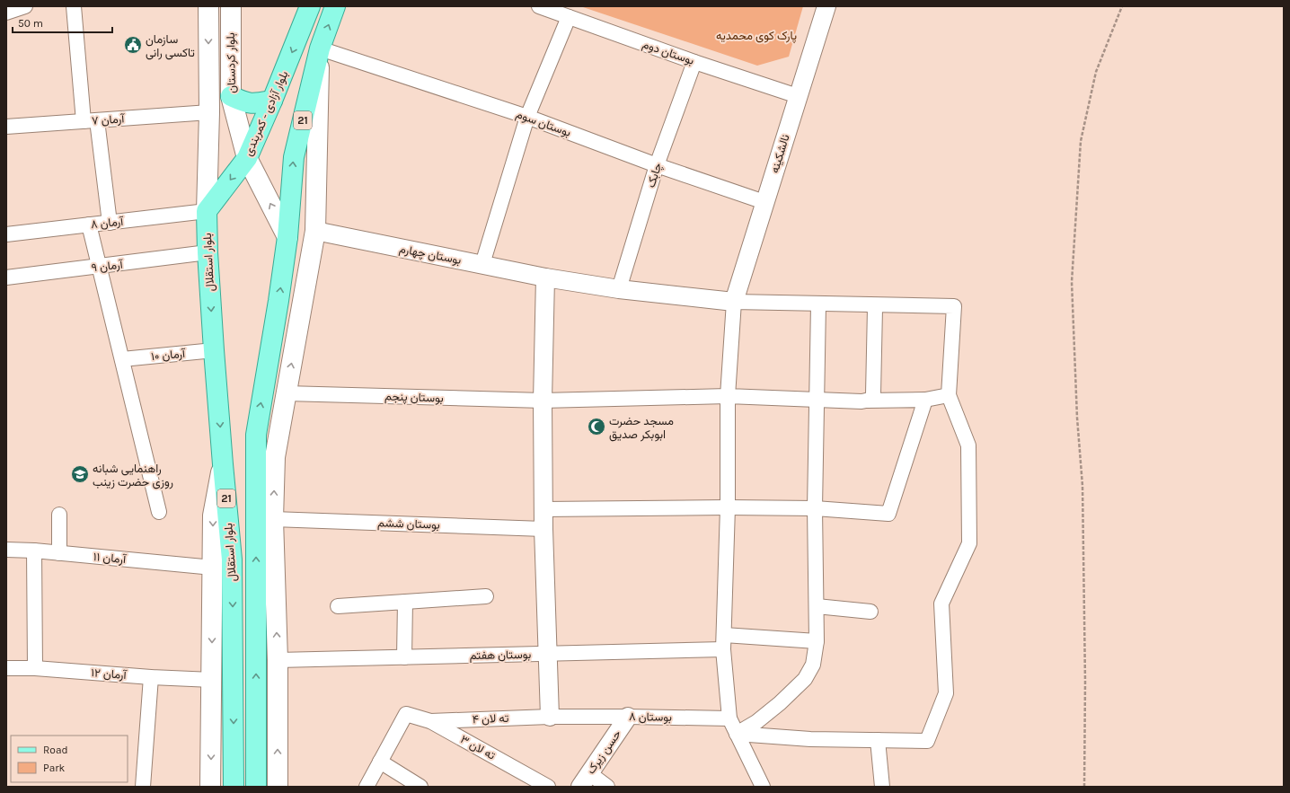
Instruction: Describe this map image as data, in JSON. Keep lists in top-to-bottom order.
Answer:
{
  "streets": {
    "main road": [
      "بلوار کردستان",
      "بلوار آزادی - کمربندی",
      "21",
      "بلوار استقلال"
    ],
    "street": [
      "بوستان دوم",
      "آرمان ۷",
      "بوستان سوم",
      "نالشکینه",
      "چابک",
      "آرمان ۸",
      "بوستان چهارم",
      "آرمان ۹",
      "آرمان ۱۰",
      "بوستان پنجم",
      "بوستان ششم",
      "آرمان ۱۱",
      "بوستان هفتم",
      "آرمان ۱۲",
      "بوستان ۸",
      "ته لان ۴",
      "ته لان ۳",
      "حسن زیرک"
    ]
  },
  "crossings": [
    ["بوستان دوم", "نالشکینه"],
    ["بوستان دوم", "چابک"],
    ["بلوار کردستان", "بلوار آزادی - کمربندی"],
    ["بلوار کردستان", "آرمان ۷"],
    ["بلوار کردستان", "21"],
    ["بلوار کردستان", "آرمان ۸"],
    ["بلوار کردستان", "بلوار استقلال"],
    ["بلوار آزادی - کمربندی", "آرمان ۸"],
    ["بلوار آزادی - کمربندی", "بلوار استقلال"],
    ["21", "بوستان سوم"],
    ["21", "بلوار استقلال"],
    ["بوستان سوم", "نالشکینه"],
    ["بوستان سوم", "چابک"],
    ["نالشکینه", "بوستان چهارم"],
    ["چابک", "بوستان چهارم"],
    ["آرمان ۸", "بلوار استقلال"],
    ["بلوار استقلال", "آرمان ۹"],
    ["بلوار استقلال", "آرمان ۱۰"],
    ["بوستان ۸", "ته لان ۴"],
    ["بوستان ۸", "حسن زیرک"],
    ["ته لان ۴", "ته لان ۳"]
  ],
  "parks": ["پارک کوی محمدیه"],
  "places": {
    "public building": ["سازمان تاکسی رانی"],
    "mosque": ["مسجد حضرت ابوبکر صدیق"],
    "school or university": ["راهنمایی شبانه روزی حضرت زینب"]
  },
  "legend": ["Road", "Park"],
  "scale_bar": "50 m"
}
